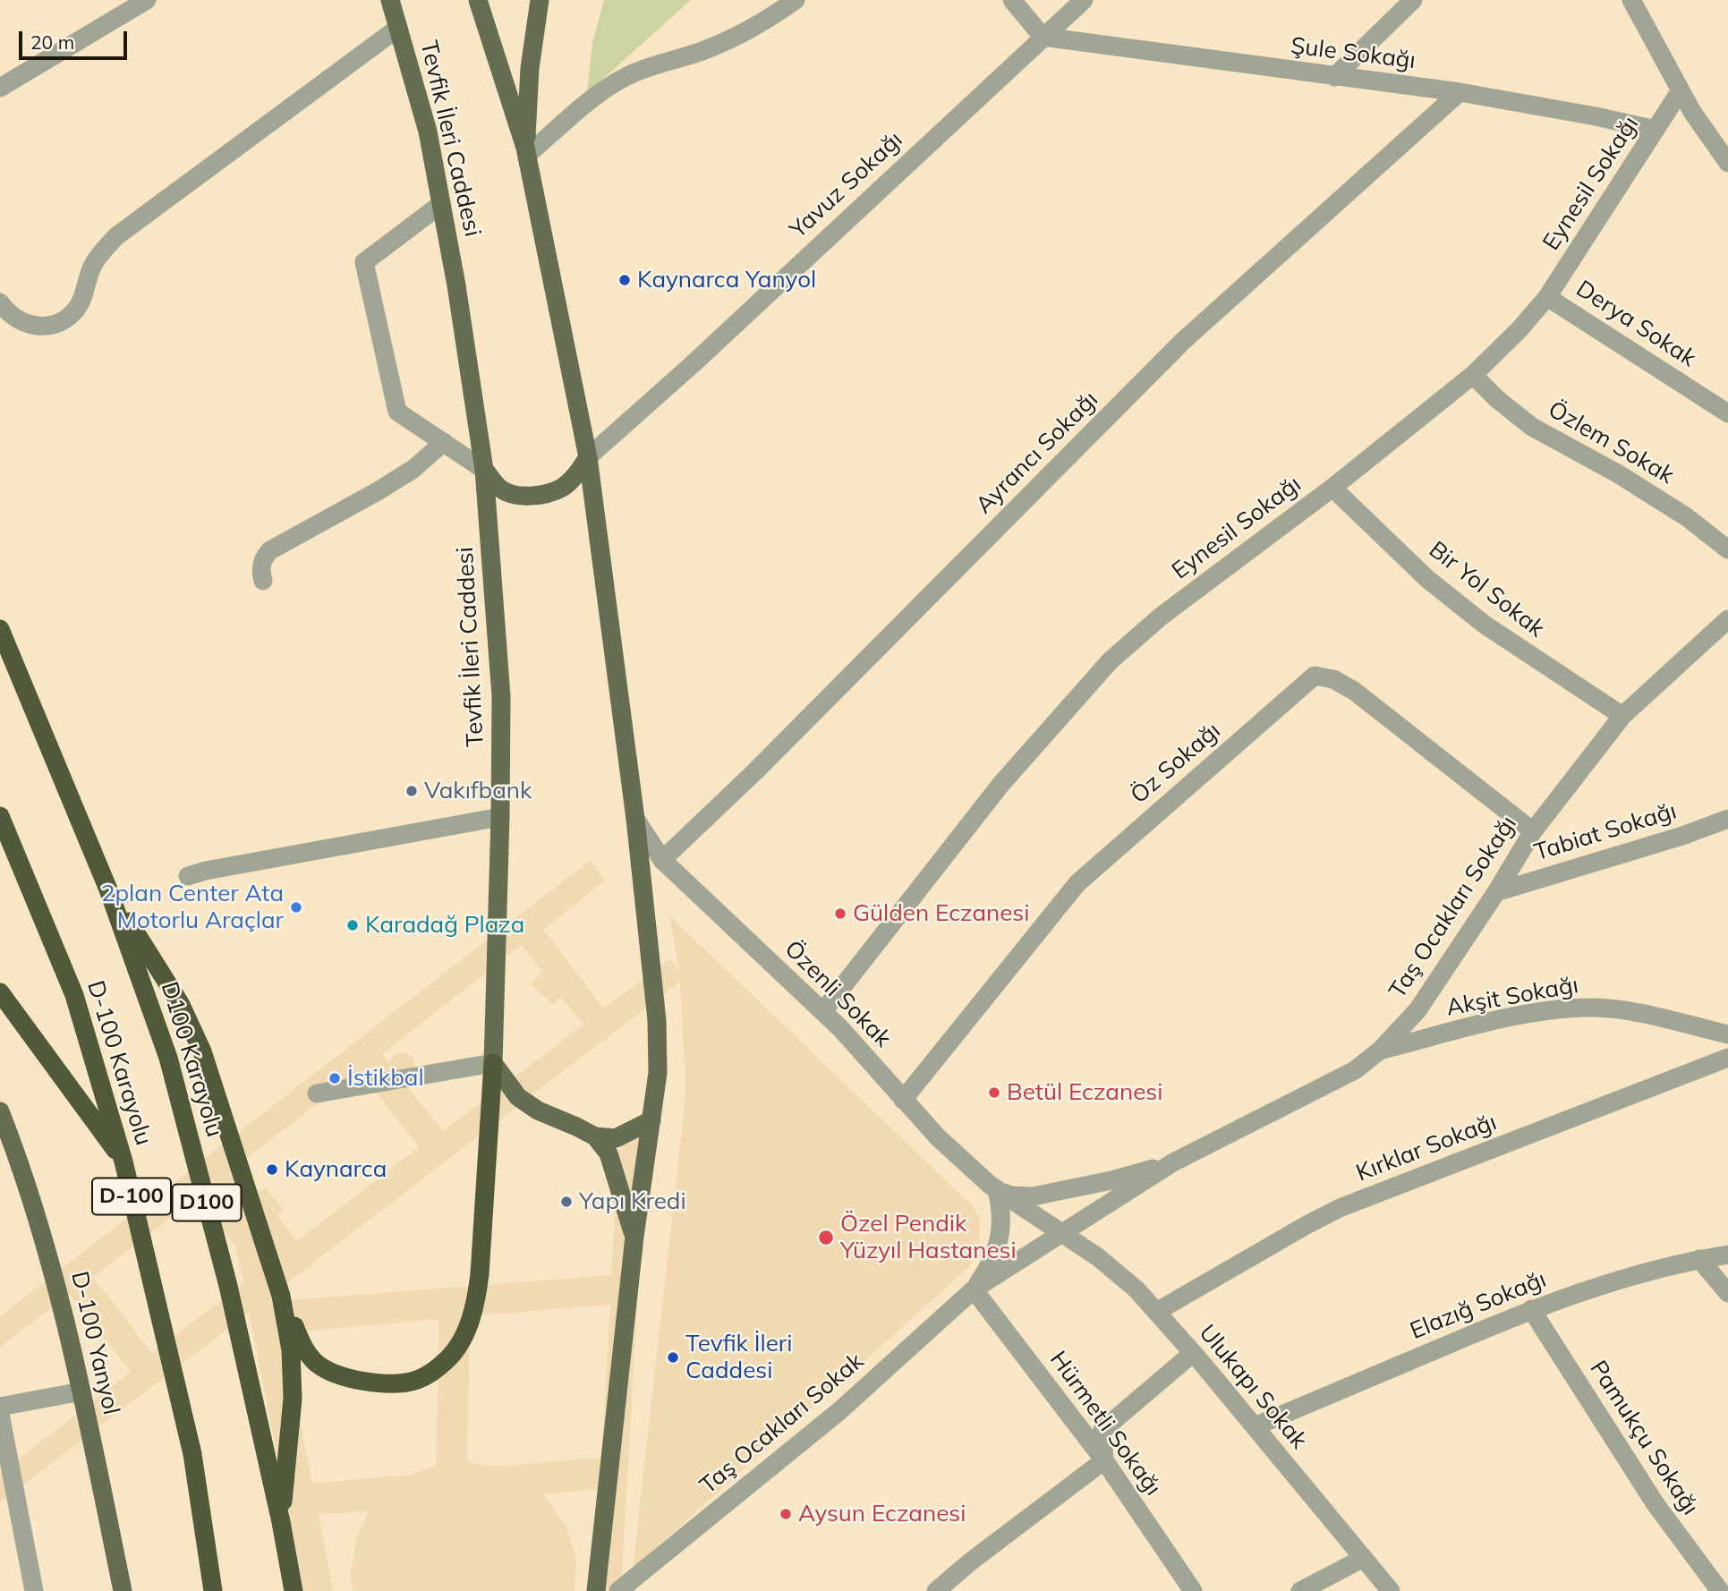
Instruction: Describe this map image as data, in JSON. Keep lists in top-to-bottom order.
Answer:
{
  "streets": {
    "highway": [
      "D100 Karayolu",
      "D-100 Karayolu",
      "D-100",
      "D100"
    ],
    "main road": ["Tevfik İleri Caddesi", "D-100 Yanyol"],
    "street": [
      "Şule Sokağı",
      "Eynesil Sokağı",
      "Yavuz Sokağı",
      "Derya Sokak",
      "Özlem Sokak",
      "Ayrancı Sokağı",
      "Bir Yol Sokak",
      "Öz Sokağı",
      "Tabiat Sokağı",
      "Taş Ocakları Sokağı",
      "Özenli Sokak",
      "Akşit Sokağı",
      "Kırklar Sokağı",
      "Elazığ Sokağı",
      "Ulukapı Sokak",
      "Taş Ocakları Sokak",
      "Hürmetli Sokağı",
      "Pamukçu Sokağı"
    ]
  },
  "crossings": [
    ["Şule Sokağı", "Eynesil Sokağı"],
    ["Şule Sokağı", "Yavuz Sokağı"],
    ["Şule Sokağı", "Ayrancı Sokağı"],
    ["Eynesil Sokağı", "Derya Sokak"],
    ["Eynesil Sokağı", "Özlem Sokak"],
    ["Eynesil Sokağı", "Bir Yol Sokak"],
    ["Eynesil Sokağı", "Özenli Sokak"],
    ["Ayrancı Sokağı", "Özenli Sokak"],
    ["Bir Yol Sokak", "Taş Ocakları Sokağı"],
    ["Öz Sokağı", "Taş Ocakları Sokağı"],
    ["Öz Sokağı", "Özenli Sokak"],
    ["Tabiat Sokağı", "Taş Ocakları Sokağı"],
    ["Taş Ocakları Sokağı", "Akşit Sokağı"],
    ["Özenli Sokak", "Ulukapı Sokak"],
    ["Kırklar Sokağı", "Ulukapı Sokak"],
    ["Elazığ Sokağı", "Ulukapı Sokak"],
    ["Elazığ Sokağı", "Pamukçu Sokağı"],
    ["Taş Ocakları Sokak", "Hürmetli Sokağı"]
  ],
  "places": [
    "Kaynarca Yanyol",
    "Vakıfbank",
    "2plan Center Ata Motorlu Araçlar",
    "Gülden Eczanesi",
    "Karadağ Plaza",
    "İstikbal",
    "Betül Eczanesi",
    "Kaynarca",
    "Yapı Kredi",
    "Özel Pendik Yüzyıl Hastanesi",
    "Tevfik İleri Caddesi",
    "Aysun Eczanesi"
  ],
  "scale_bar": "20 m"
}
